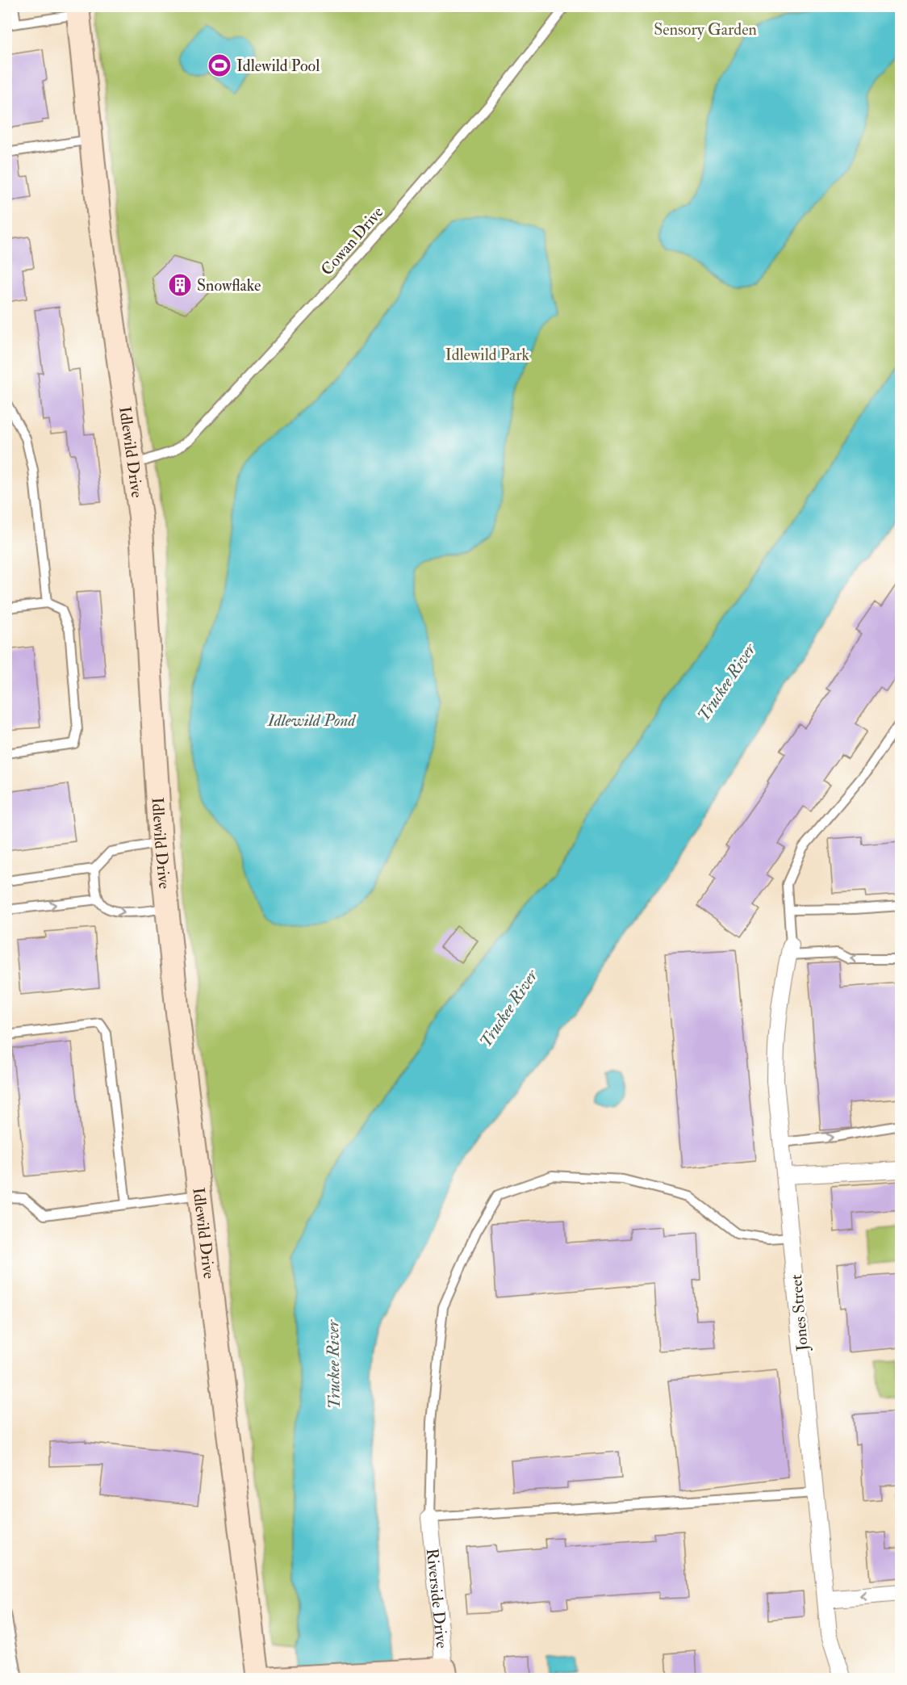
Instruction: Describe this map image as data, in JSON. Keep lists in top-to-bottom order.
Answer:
{
  "streets": {
    "street": ["Idlewild Drive", "Jones Street", "Riverside Drive"],
    "lane": ["Cowan Drive"]
  },
  "crossings": [
    ["Cowan Drive", "Idlewild Drive"]
  ],
  "water": ["Truckee River", "Idlewild Pond"],
  "parks": ["Sensory Garden", "Idlewild Park"],
  "places": {
    "sports": ["Idlewild Pool"],
    "building": ["Snowflake"]
  }
}
